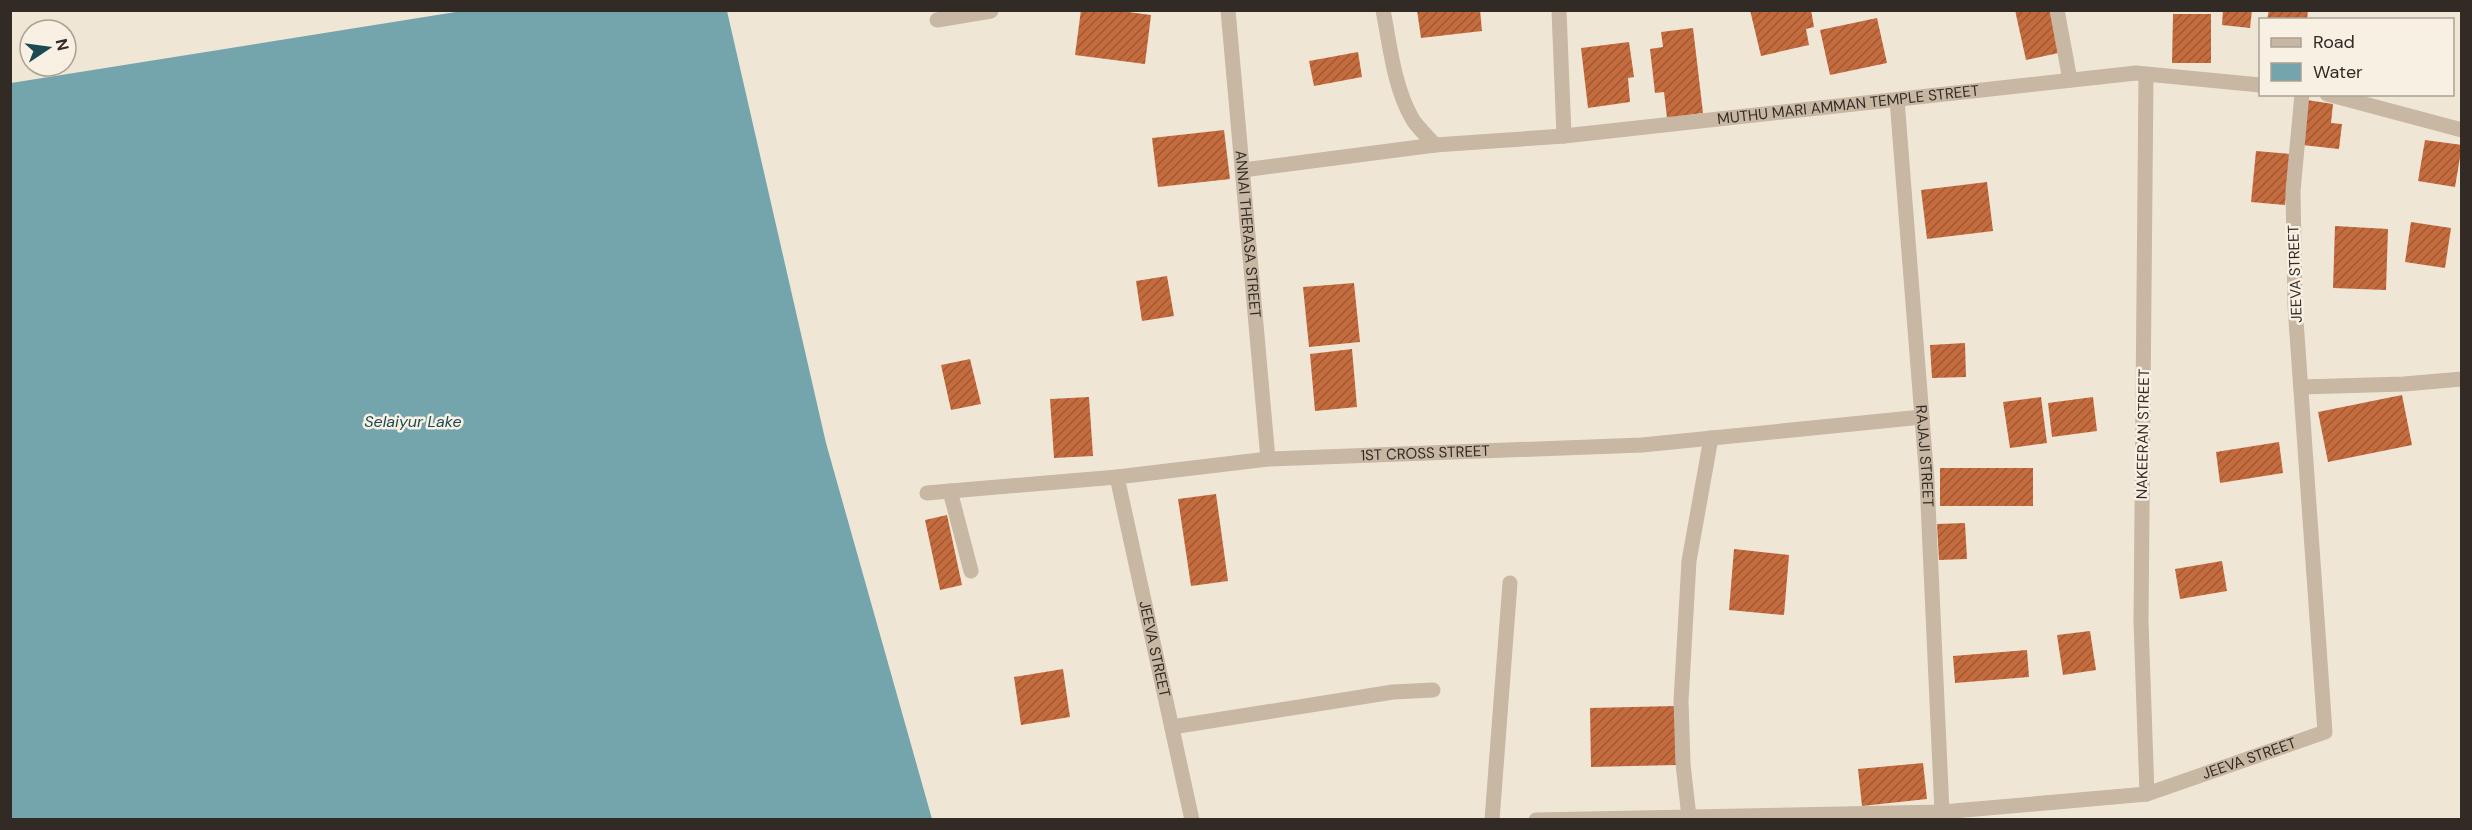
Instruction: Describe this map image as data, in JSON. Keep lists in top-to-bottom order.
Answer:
{
  "streets": {
    "street": [
      "MUTHU MARI AMMAN TEMPLE STREET",
      "ANNAI THERASA STREET",
      "JEEVA STREET",
      "NAKEERAN STREET",
      "1ST CROSS STREET",
      "RAJAJI STREET"
    ]
  },
  "crossings": [
    ["MUTHU MARI AMMAN TEMPLE STREET", "ANNAI THERASA STREET"],
    ["MUTHU MARI AMMAN TEMPLE STREET", "NAKEERAN STREET"],
    ["MUTHU MARI AMMAN TEMPLE STREET", "RAJAJI STREET"],
    ["ANNAI THERASA STREET", "1ST CROSS STREET"],
    ["JEEVA STREET", "NAKEERAN STREET"],
    ["JEEVA STREET", "1ST CROSS STREET"],
    ["JEEVA STREET", "RAJAJI STREET"],
    ["1ST CROSS STREET", "RAJAJI STREET"]
  ],
  "water": ["Selaiyur Lake"],
  "legend": ["Road", "Water"],
  "north": "right"
}
